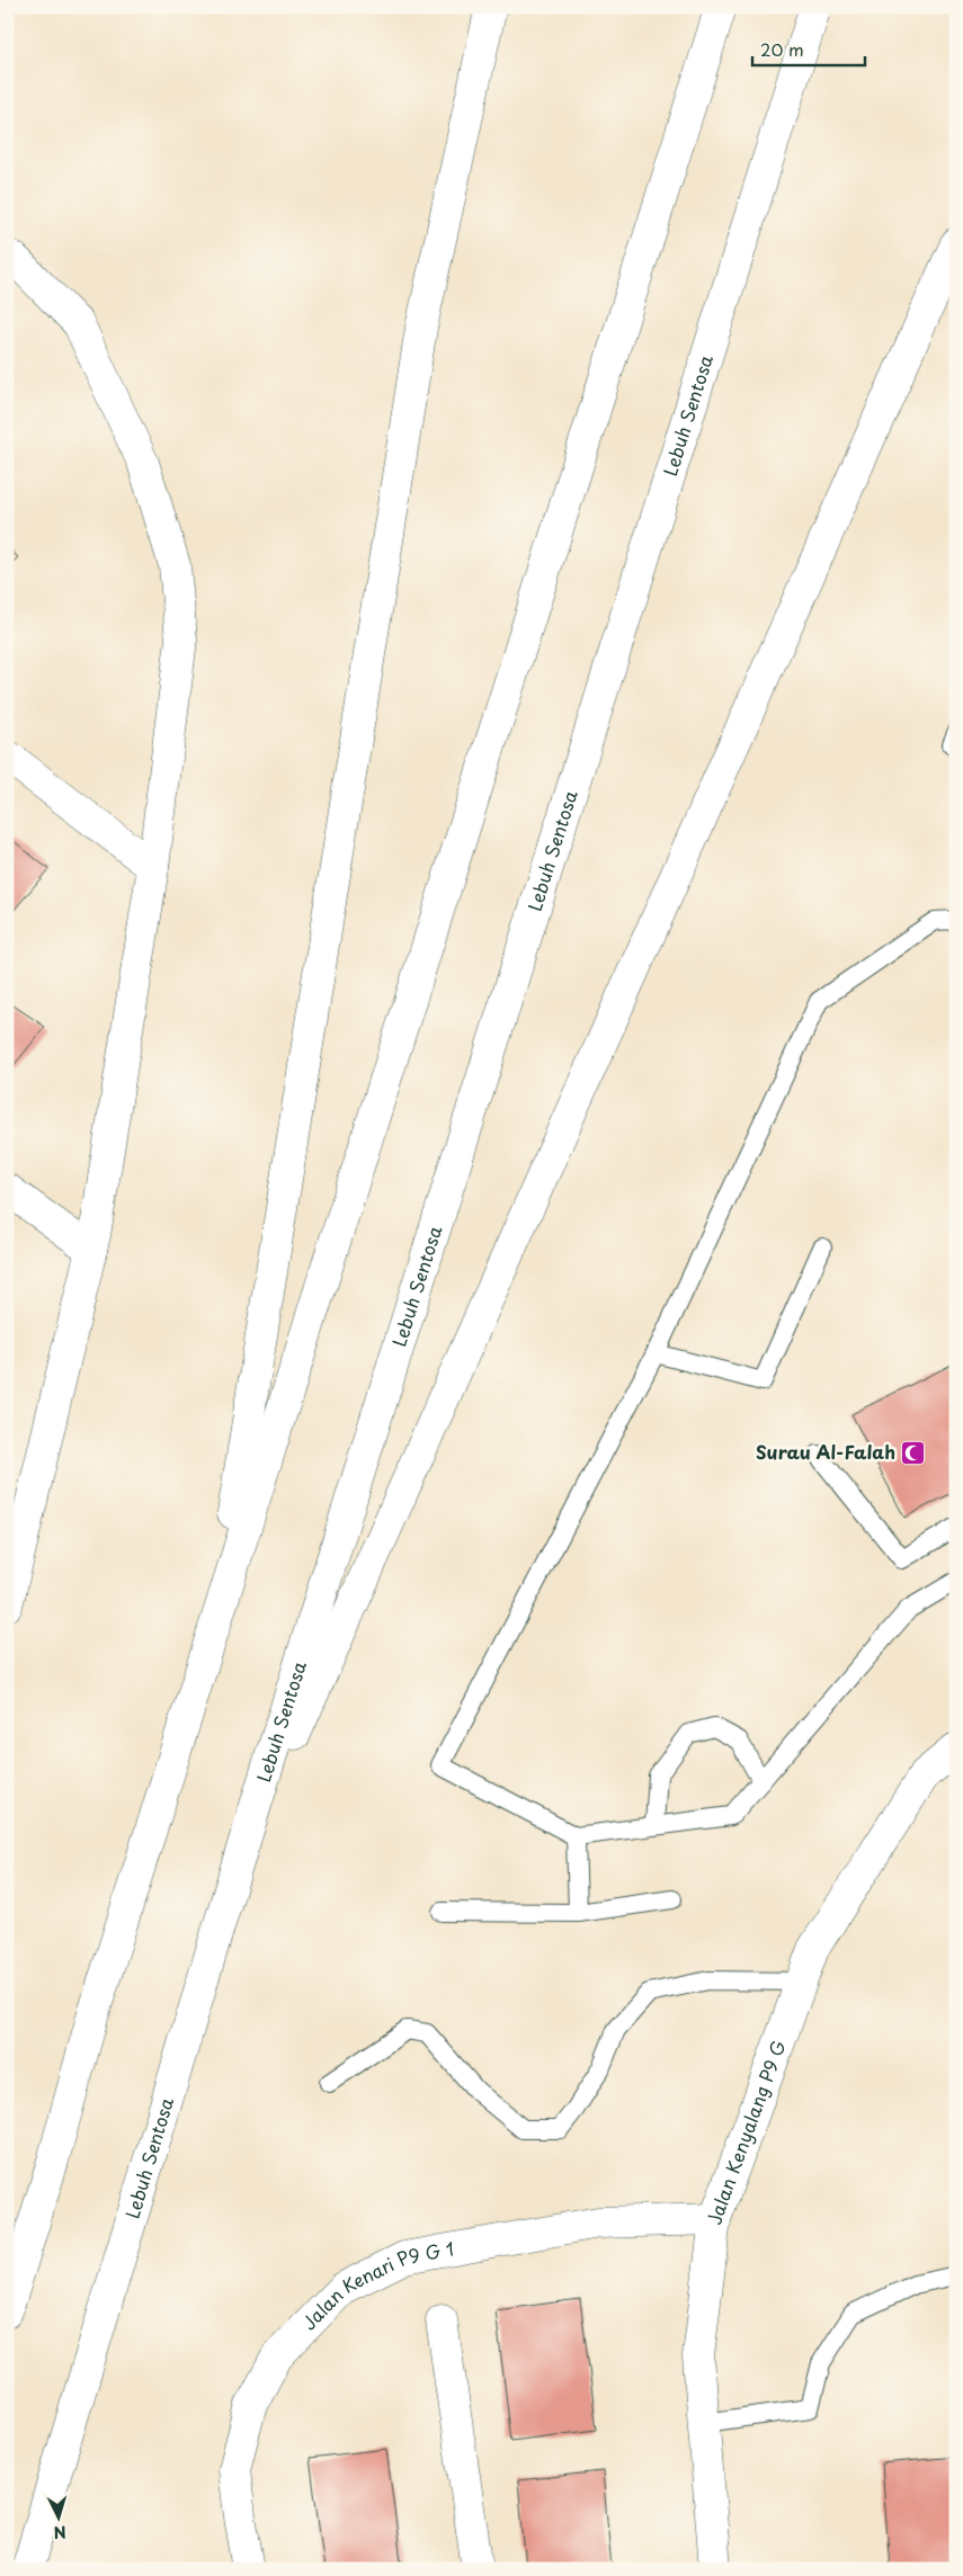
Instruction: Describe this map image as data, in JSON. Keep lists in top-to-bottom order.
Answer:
{
  "streets": {
    "main road": ["Lebuh Sentosa", "Jalan Kenyalang P9 G", "Jalan Kenari P9 G 1"]
  },
  "crossings": [
    ["Jalan Kenyalang P9 G", "Jalan Kenari P9 G 1"]
  ],
  "places": {
    "mosque": ["Surau Al-Falah"]
  },
  "scale_bar": "20 m",
  "north": "bottom"
}
